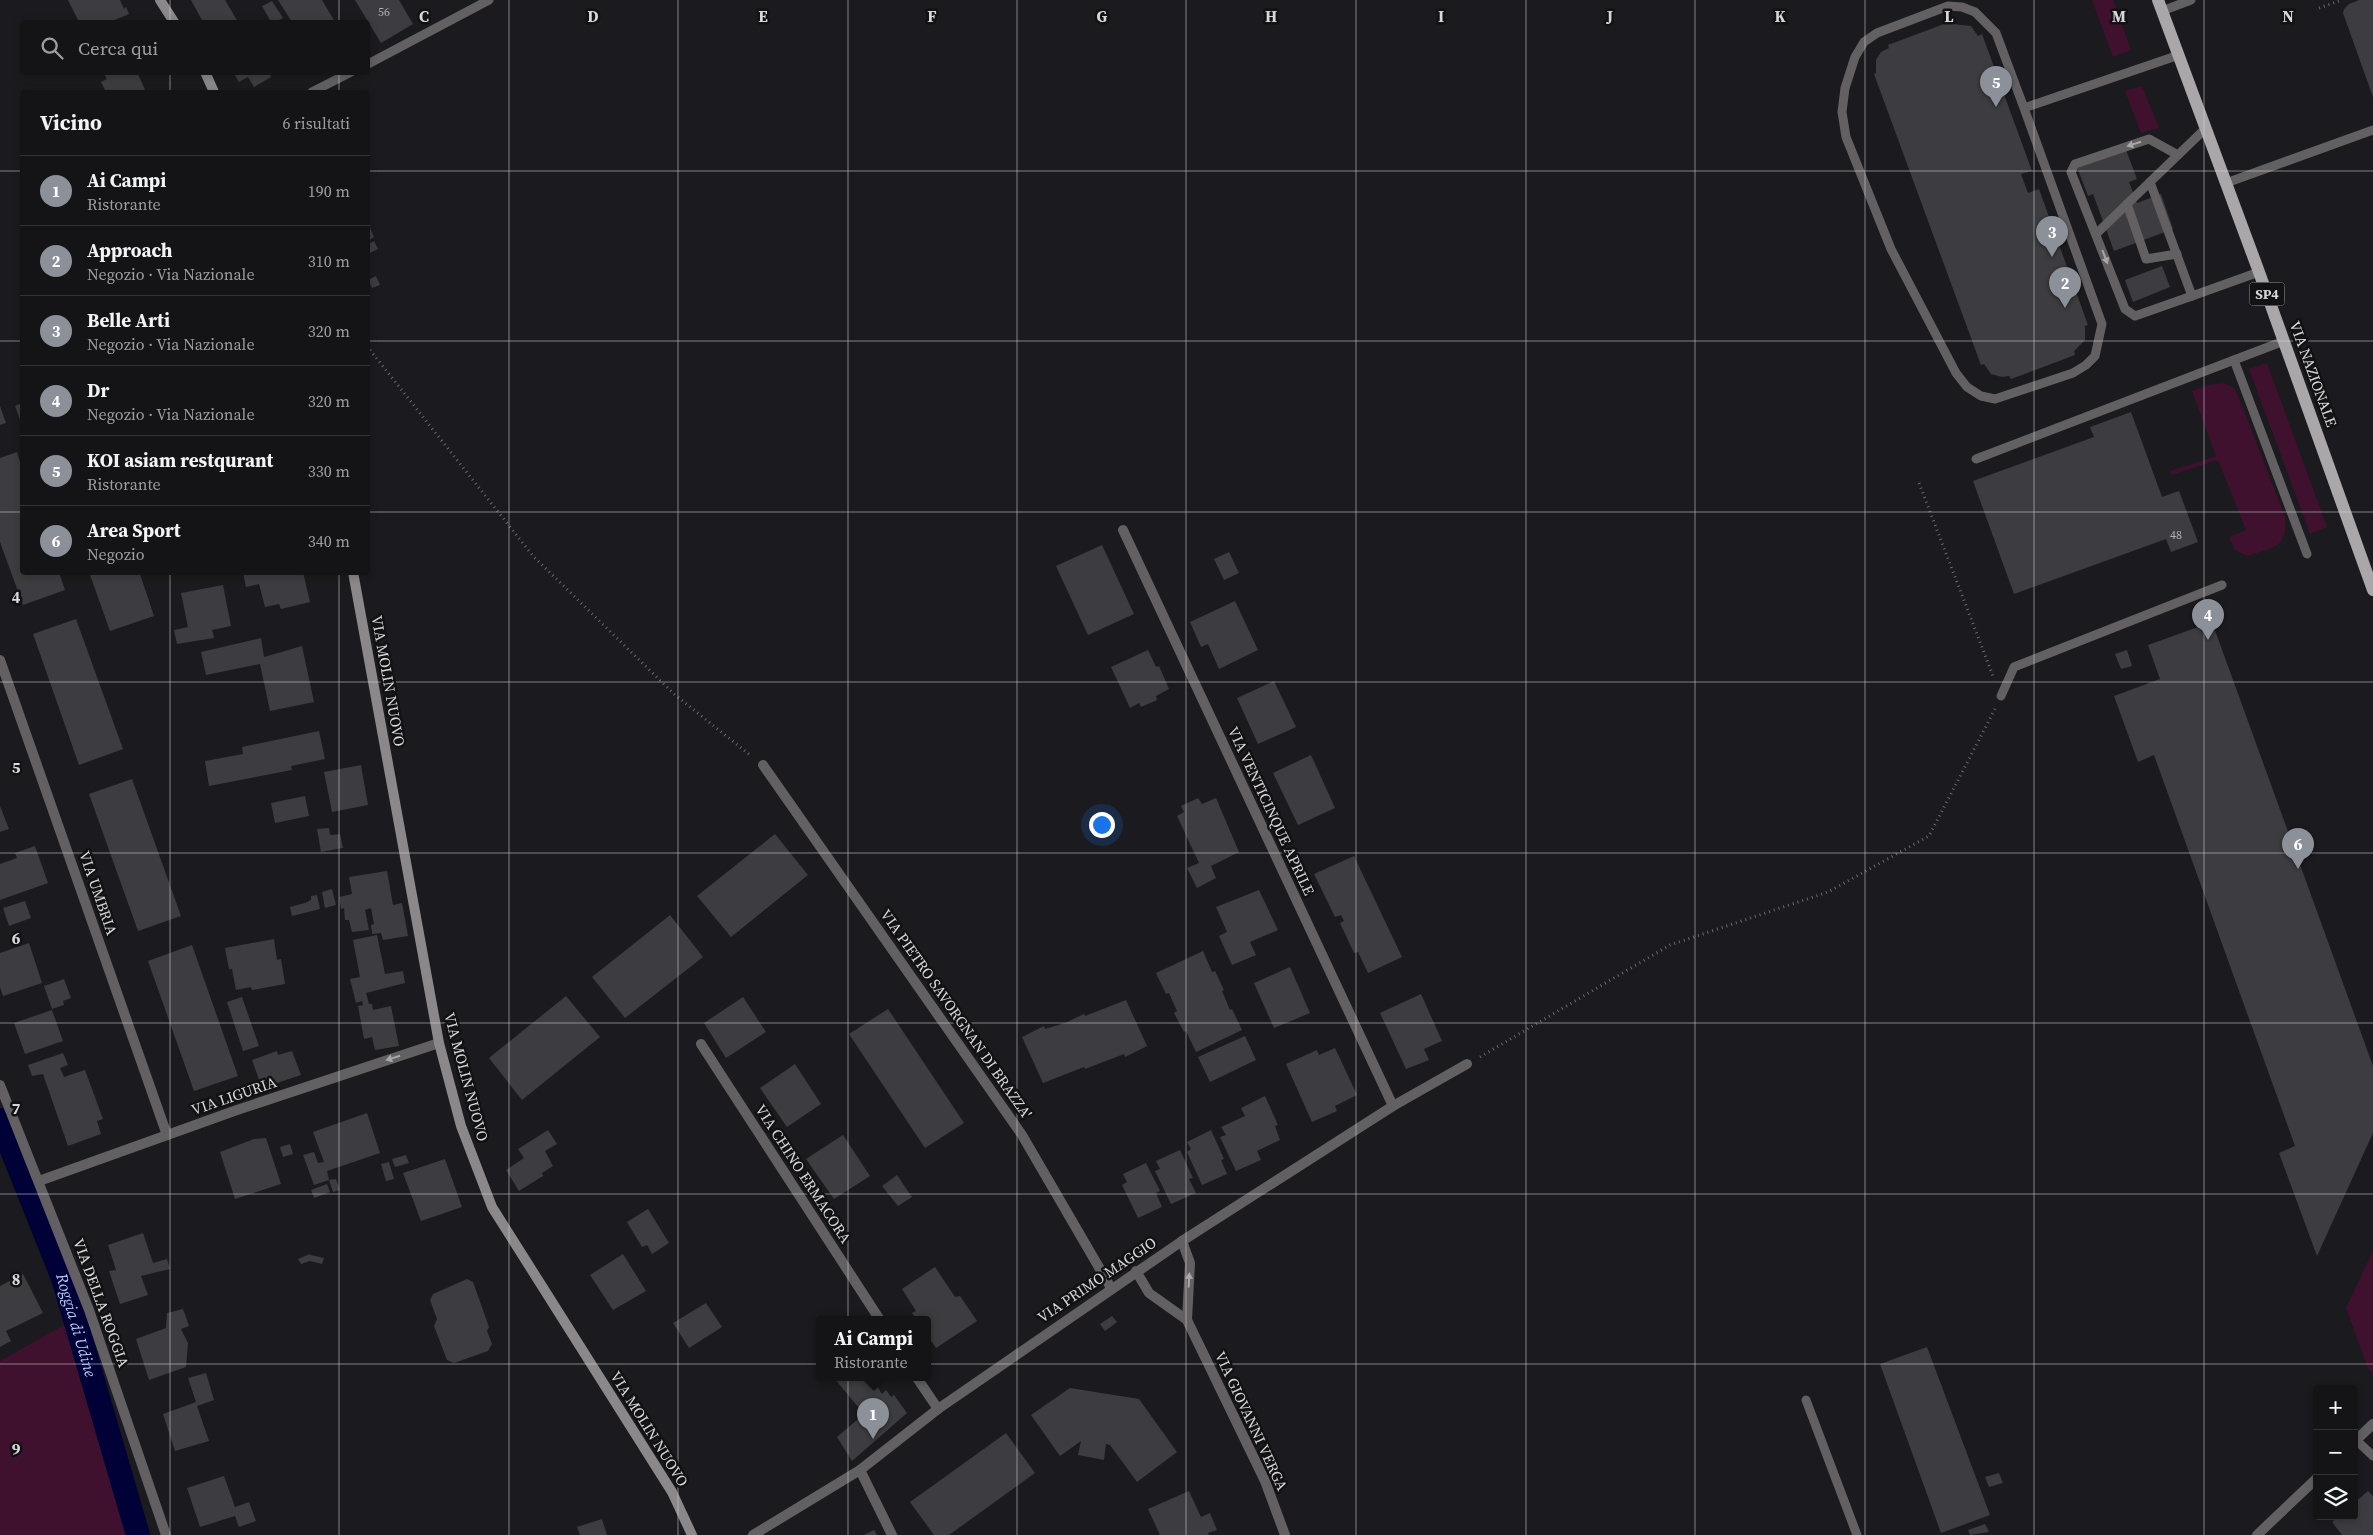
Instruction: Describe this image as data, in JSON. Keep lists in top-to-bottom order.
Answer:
{
  "streets": {
    "main road": ["SP4", "VIA NAZIONALE", "VIA MOLIN NUOVO"],
    "street": [
      "VIA VENTICINQUE APRILE",
      "VIA UMBRIA",
      "VIA PIETRO SAVORGNAN DI BRAZZA'",
      "VIA LIGURIA",
      "VIA CHINO ERMACORA",
      "VIA PRIMO MAGGIO",
      "VIA DELLA ROGGIA",
      "VIA GIOVANNI VERGA"
    ]
  },
  "crossings": [
    ["VIA MOLIN NUOVO", "VIA LIGURIA"],
    ["VIA VENTICINQUE APRILE", "VIA PRIMO MAGGIO"],
    ["VIA UMBRIA", "VIA LIGURIA"],
    ["VIA PIETRO SAVORGNAN DI BRAZZA'", "VIA PRIMO MAGGIO"],
    ["VIA LIGURIA", "VIA DELLA ROGGIA"],
    ["VIA PRIMO MAGGIO", "VIA GIOVANNI VERGA"]
  ],
  "one_way": ["VIA LIGURIA"],
  "water": ["Roggia di Udine"],
  "house_numbers": ["56", "48"],
  "page": {
    "search": "Cerca qui",
    "pins": [
      "5",
      "3",
      "2",
      "4",
      "6",
      "1"
    ],
    "heading": ["Vicino", "6 risultati"],
    "list": [
      {
        "mark": "1",
        "name": "Ai Campi",
        "note": "Ristorante",
        "value": "190 m"
      },
      {
        "mark": "2",
        "name": "Approach",
        "note": "Negozio · Via Nazionale",
        "value": "310 m"
      },
      {
        "mark": "3",
        "name": "Belle Arti",
        "note": "Negozio · Via Nazionale",
        "value": "320 m"
      },
      {
        "mark": "4",
        "name": "Dr",
        "note": "Negozio · Via Nazionale",
        "value": "320 m"
      },
      {
        "mark": "5",
        "name": "KOI asiam restqurant",
        "note": "Ristorante",
        "value": "330 m"
      },
      {
        "mark": "6",
        "name": "Area Sport",
        "note": "Negozio",
        "value": "340 m"
      }
    ],
    "popup": ["Ai Campi", "Ristorante"],
    "map_buttons": ["+", "−"]
  },
  "grid": {
    "columns": [
      "C",
      "D",
      "E",
      "F",
      "G",
      "H",
      "I",
      "J",
      "K",
      "L",
      "M",
      "N"
    ],
    "rows": [
      "4",
      "5",
      "6",
      "7",
      "8",
      "9"
    ]
  }
}
